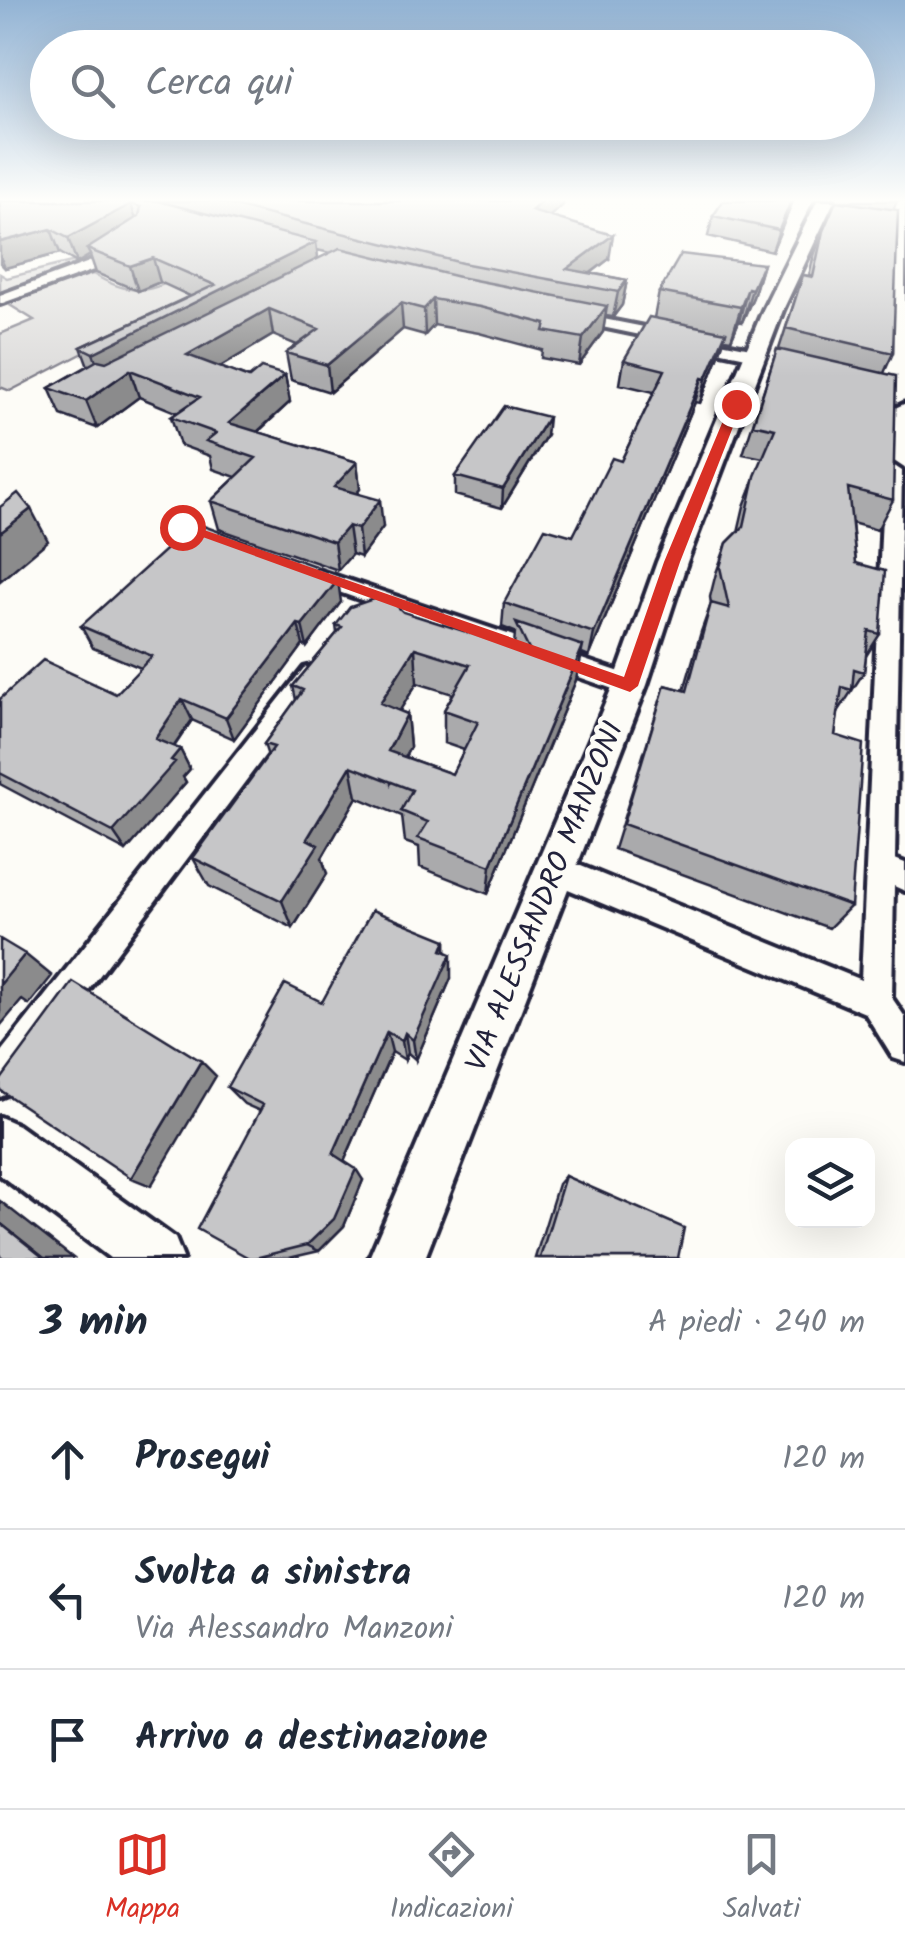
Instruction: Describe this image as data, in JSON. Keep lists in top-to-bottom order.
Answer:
{
  "streets": {
    "main road": ["VIA ALESSANDRO MANZONI"]
  },
  "page": {
    "search": "Cerca qui",
    "heading": ["3 min", "A piedi · 240 m"],
    "list": [
      ["Prosegui", "120 m"],
      ["Svolta a sinistra", "Via Alessandro Manzoni", "120 m"],
      "Arrivo a destinazione"
    ],
    "nav": ["Mappa", "Indicazioni", "Salvati"]
  }
}
